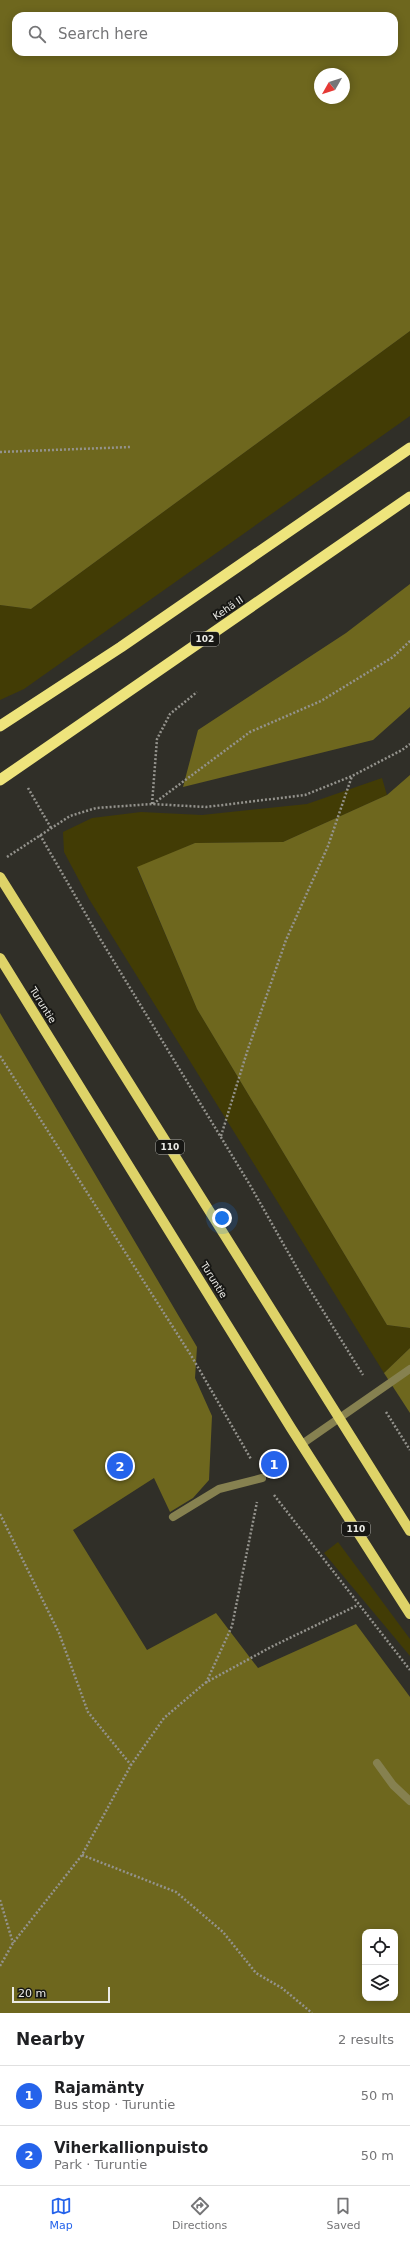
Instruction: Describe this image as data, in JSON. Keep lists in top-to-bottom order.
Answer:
{
  "streets": {
    "highway": ["Kehä II", "102"],
    "main road": ["Turuntie", "110"]
  },
  "scale_bar": "20 m",
  "north": "bottom left",
  "page": {
    "search": "Search here",
    "pins": ["1", "2"],
    "scale": "20 m",
    "heading": ["Nearby", "2 results"],
    "list": [
      {
        "mark": "1",
        "name": "Rajamänty",
        "note": "Bus stop · Turuntie",
        "value": "50 m"
      },
      {
        "mark": "2",
        "name": "Viherkallionpuisto",
        "note": "Park · Turuntie",
        "value": "50 m"
      }
    ],
    "nav": ["Map", "Directions", "Saved"]
  }
}
